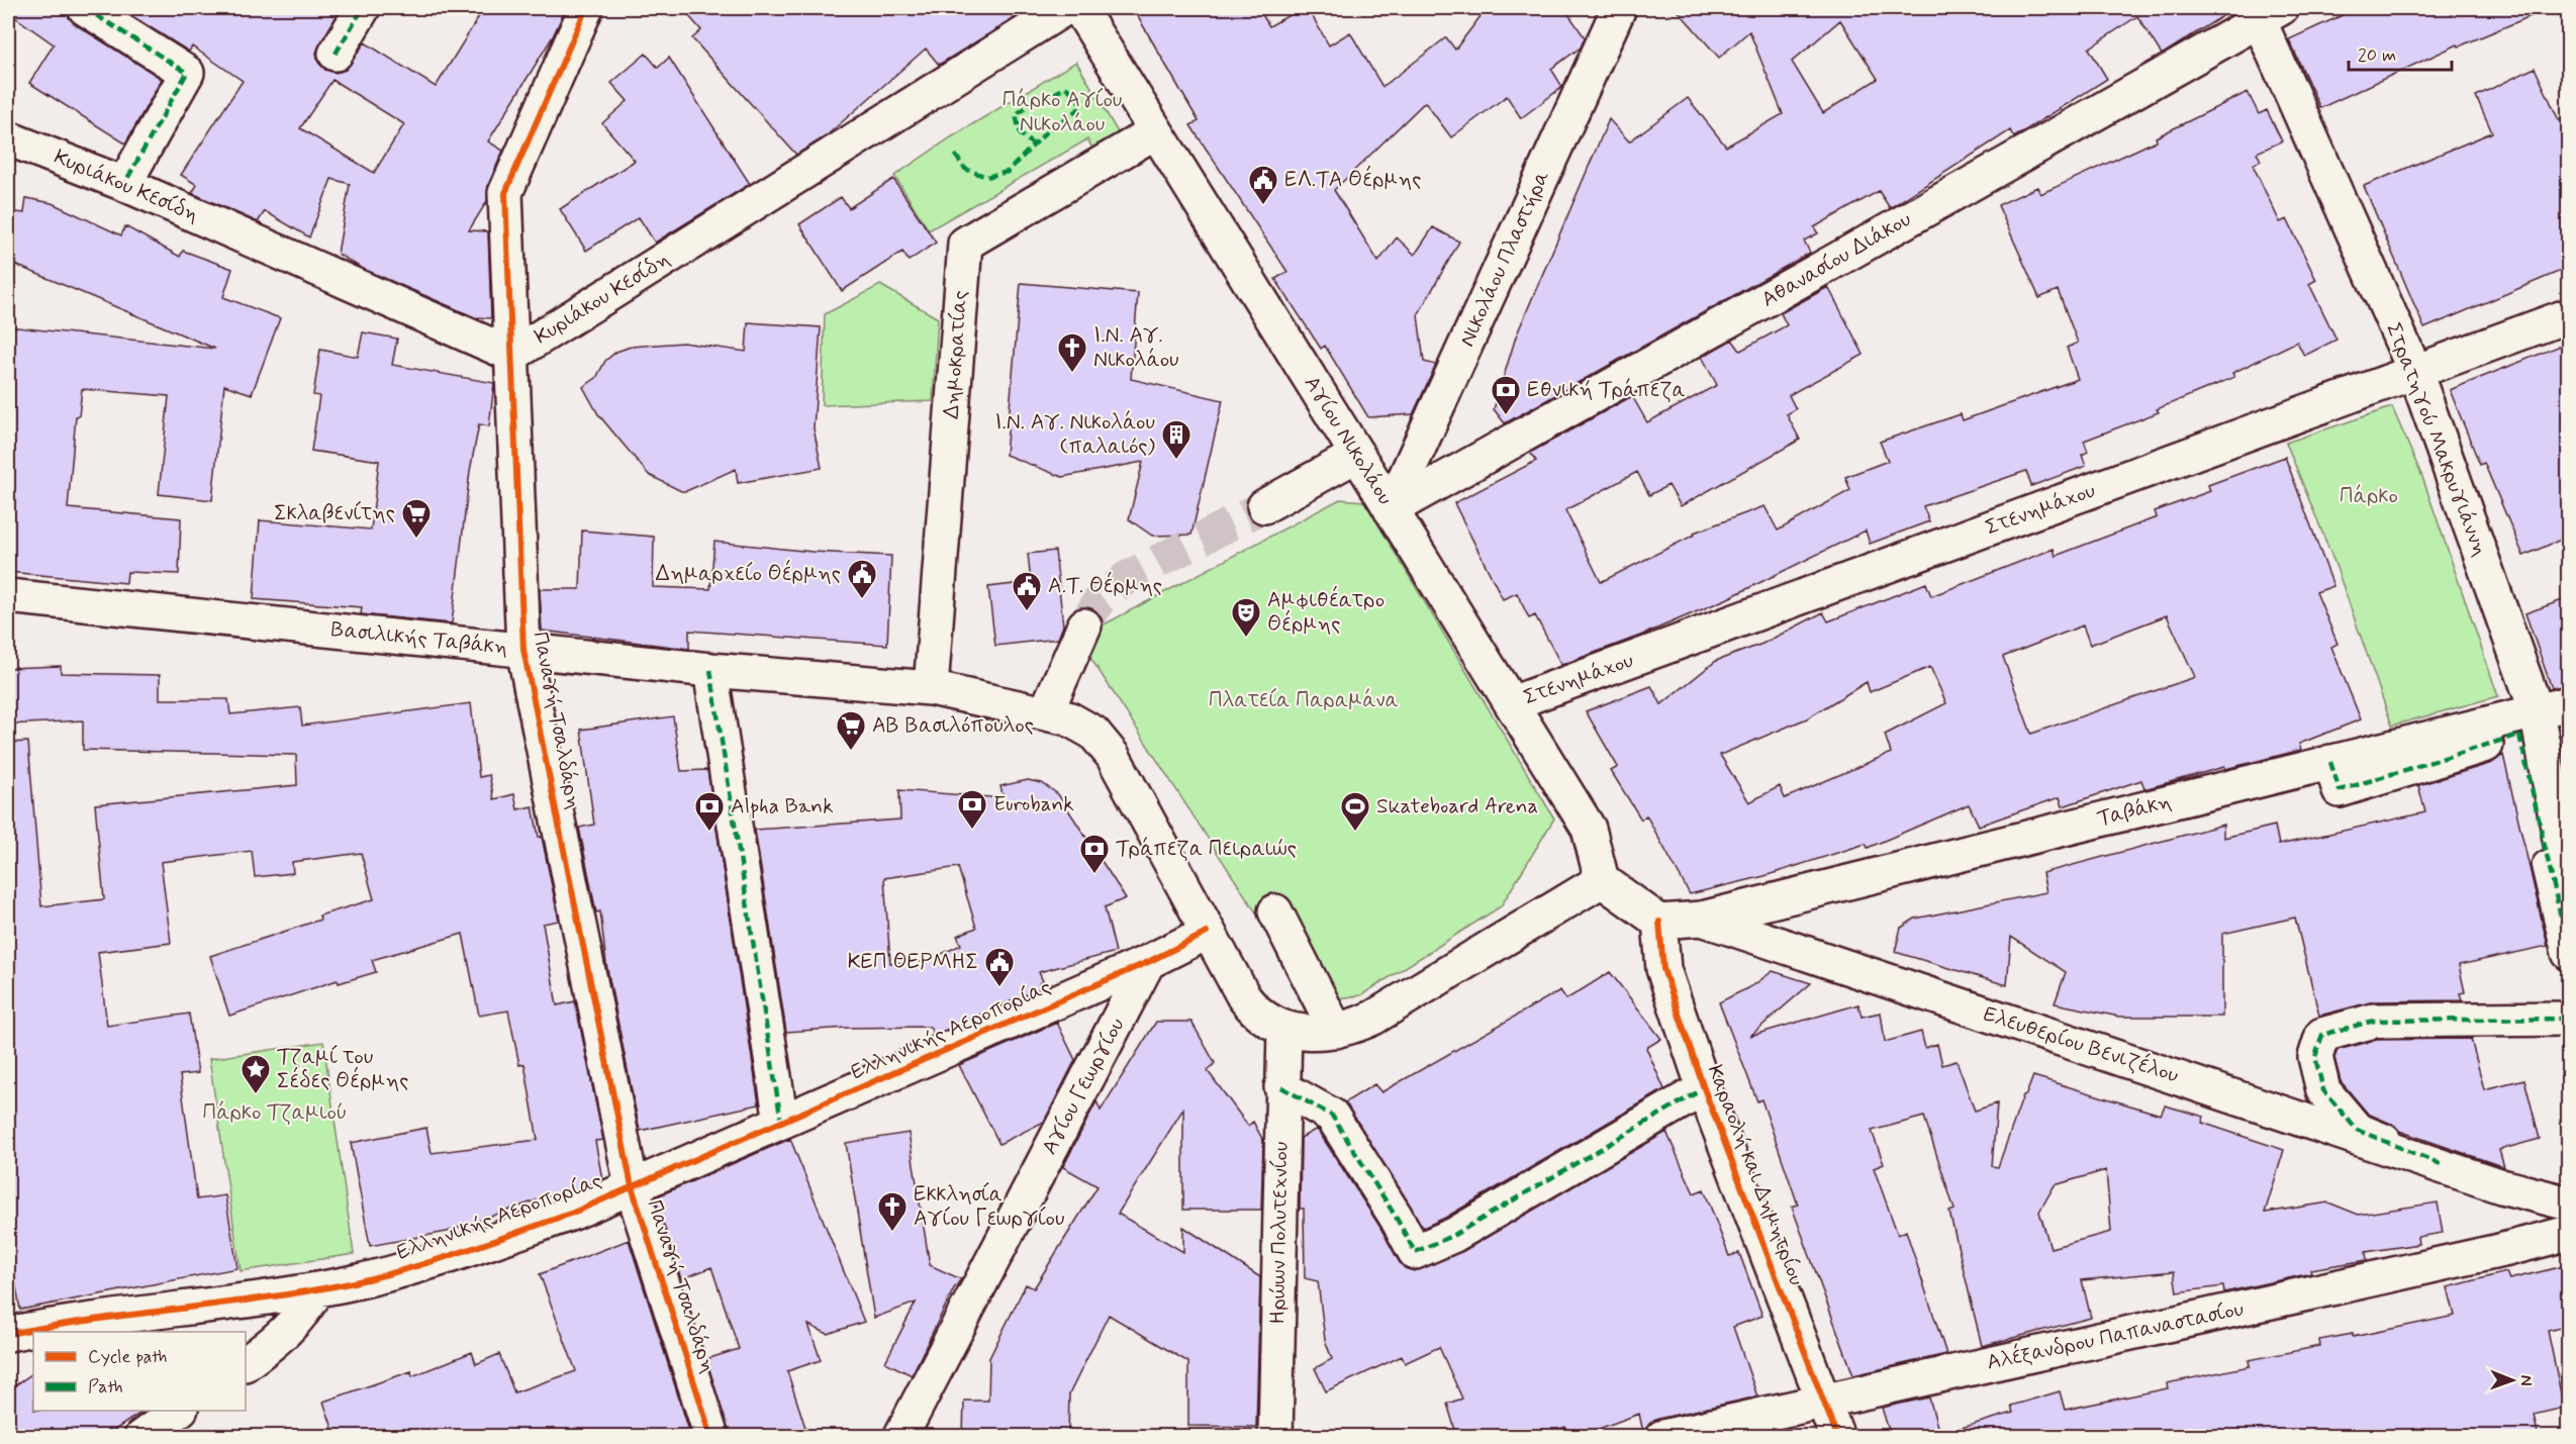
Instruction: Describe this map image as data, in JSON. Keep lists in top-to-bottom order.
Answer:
{
  "streets": {
    "street": [
      "Κυριάκου Κεσίδη",
      "Νικολάου Πλαστήρα",
      "Αθανασίου Διάκου",
      "Δημοκρατίας",
      "Στρατηγού Μακρυγιάννη",
      "Αγίου Νικολάου",
      "Στενημάχου",
      "Βασιλικής Ταβάκη",
      "Παναγή Τσαλδάρη",
      "Ταβάκη",
      "Ελληνικής Αεροπορίας",
      "Ελευθερίου Βενιζέλου",
      "Αγίου Γεωργίου",
      "Καραολή και Δημητρίου",
      "Ηρώων Πολυτεχνίου",
      "Αλέξανδρου Παπαναστασίου"
    ]
  },
  "crossings": [
    ["Κυριάκου Κεσίδη", "Παναγή Τσαλδάρη"],
    ["Νικολάου Πλαστήρα", "Αθανασίου Διάκου"],
    ["Νικολάου Πλαστήρα", "Αγίου Νικολάου"],
    ["Αθανασίου Διάκου", "Στρατηγού Μακρυγιάννη"],
    ["Αθανασίου Διάκου", "Αγίου Νικολάου"],
    ["Δημοκρατίας", "Αγίου Νικολάου"],
    ["Δημοκρατίας", "Βασιλικής Ταβάκη"],
    ["Στρατηγού Μακρυγιάννη", "Στενημάχου"],
    ["Στρατηγού Μακρυγιάννη", "Ταβάκη"],
    ["Αγίου Νικολάου", "Στενημάχου"],
    ["Βασιλικής Ταβάκη", "Παναγή Τσαλδάρη"],
    ["Παναγή Τσαλδάρη", "Ελληνικής Αεροπορίας"],
    ["Ταβάκη", "Ελευθερίου Βενιζέλου"],
    ["Ελληνικής Αεροπορίας", "Αγίου Γεωργίου"],
    ["Ελευθερίου Βενιζέλου", "Καραολή και Δημητρίου"],
    ["Καραολή και Δημητρίου", "Αλέξανδρου Παπαναστασίου"]
  ],
  "parks": [
    "Πάρκο Αγίου Νικολάου",
    "Πάρκο",
    "Πλατεία Παραμάνα",
    "Πάρκο Τζαμιού"
  ],
  "places": {
    "public building": [
      "ΕΛ.ΤΑ Θέρμης",
      "Δημαρχείο Θέρμης",
      "Α.Τ. Θέρμης",
      "ΚΕΠ ΘΕΡΜΗΣ"
    ],
    "church": ["Ι.Ν. Αγ. Νικολάου", "Εκκλησία Αγίου Γεωργίου"],
    "bank": [
      "Εθνική Τράπεζα",
      "Eurobank",
      "Alpha Bank",
      "Τράπεζα Πειραιώς"
    ],
    "building": ["Ι.Ν. Αγ. Νικολάου (παλαιός)"],
    "supermarket": ["Σκλαβενίτης", "ΑΒ Βασιλόπουλος"],
    "theatre": ["Αμφιθέατρο Θέρμης"],
    "sports": ["Skateboard Arena"],
    "place": ["Τζαμί του Σέδες Θέρμης"]
  },
  "legend": ["Cycle path", "Path"],
  "scale_bar": "20 m",
  "north": "right"
}
